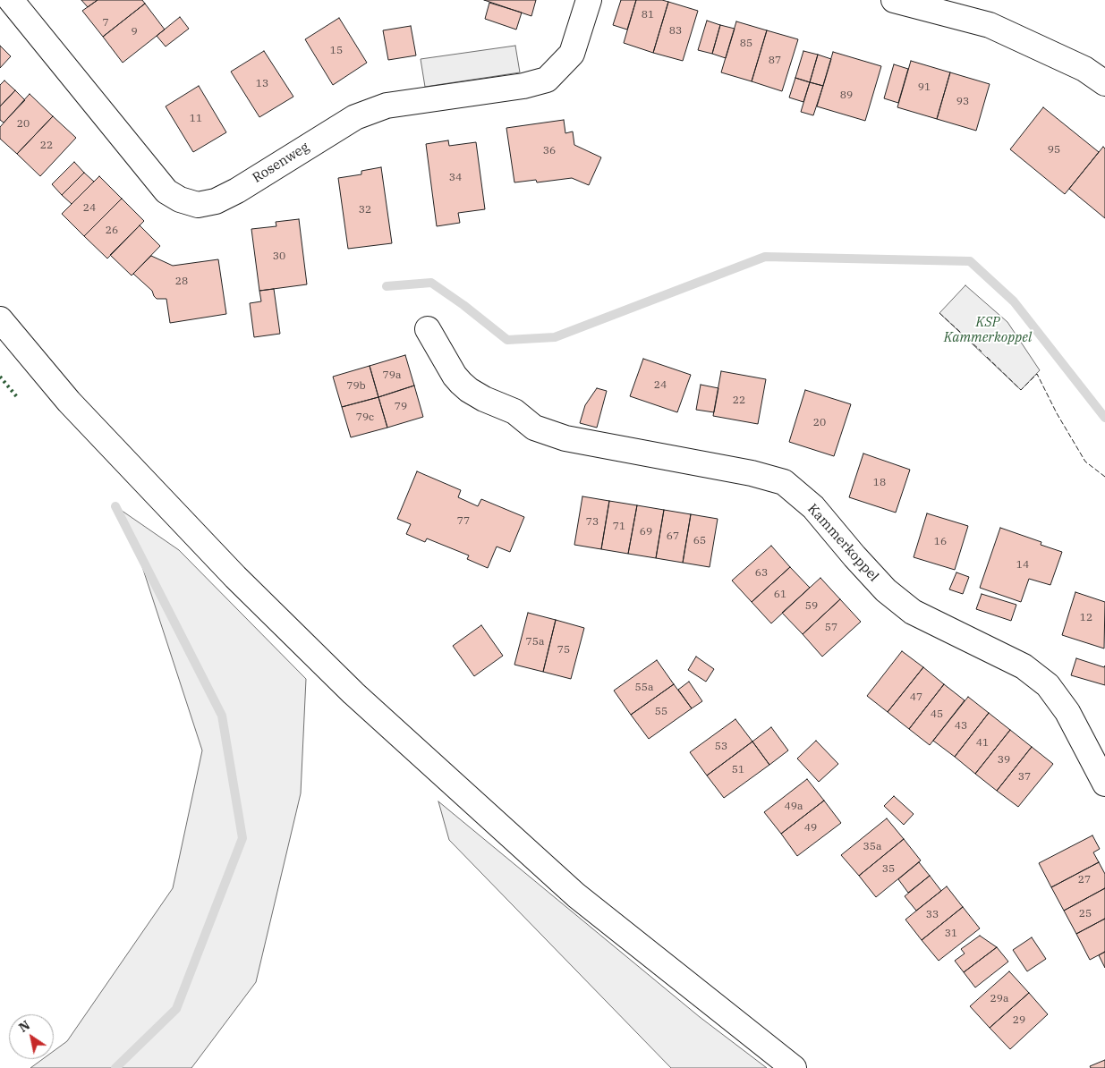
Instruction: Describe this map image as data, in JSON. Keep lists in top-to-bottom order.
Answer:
{
  "streets": {
    "street": ["Rosenweg", "Kammerkoppel"]
  },
  "parks": ["KSP Kammerkoppel"],
  "house_numbers": [
    "81",
    "7",
    "83",
    "9",
    "85",
    "15",
    "87",
    "13",
    "91",
    "89",
    "93",
    "11",
    "20",
    "22",
    "95",
    "36",
    "34",
    "24",
    "32",
    "26",
    "30",
    "28",
    "79a",
    "24",
    "79b",
    "22",
    "79",
    "79c",
    "20",
    "18",
    "77",
    "73",
    "71",
    "69",
    "67",
    "65",
    "16",
    "14",
    "63",
    "61",
    "59",
    "12",
    "57",
    "75a",
    "75",
    "55a",
    "47",
    "55",
    "45",
    "43",
    "41",
    "53",
    "39",
    "51",
    "37",
    "49a",
    "49",
    "35a",
    "35",
    "27",
    "25",
    "33",
    "31",
    "29a",
    "29"
  ],
  "north": "top left"
}
